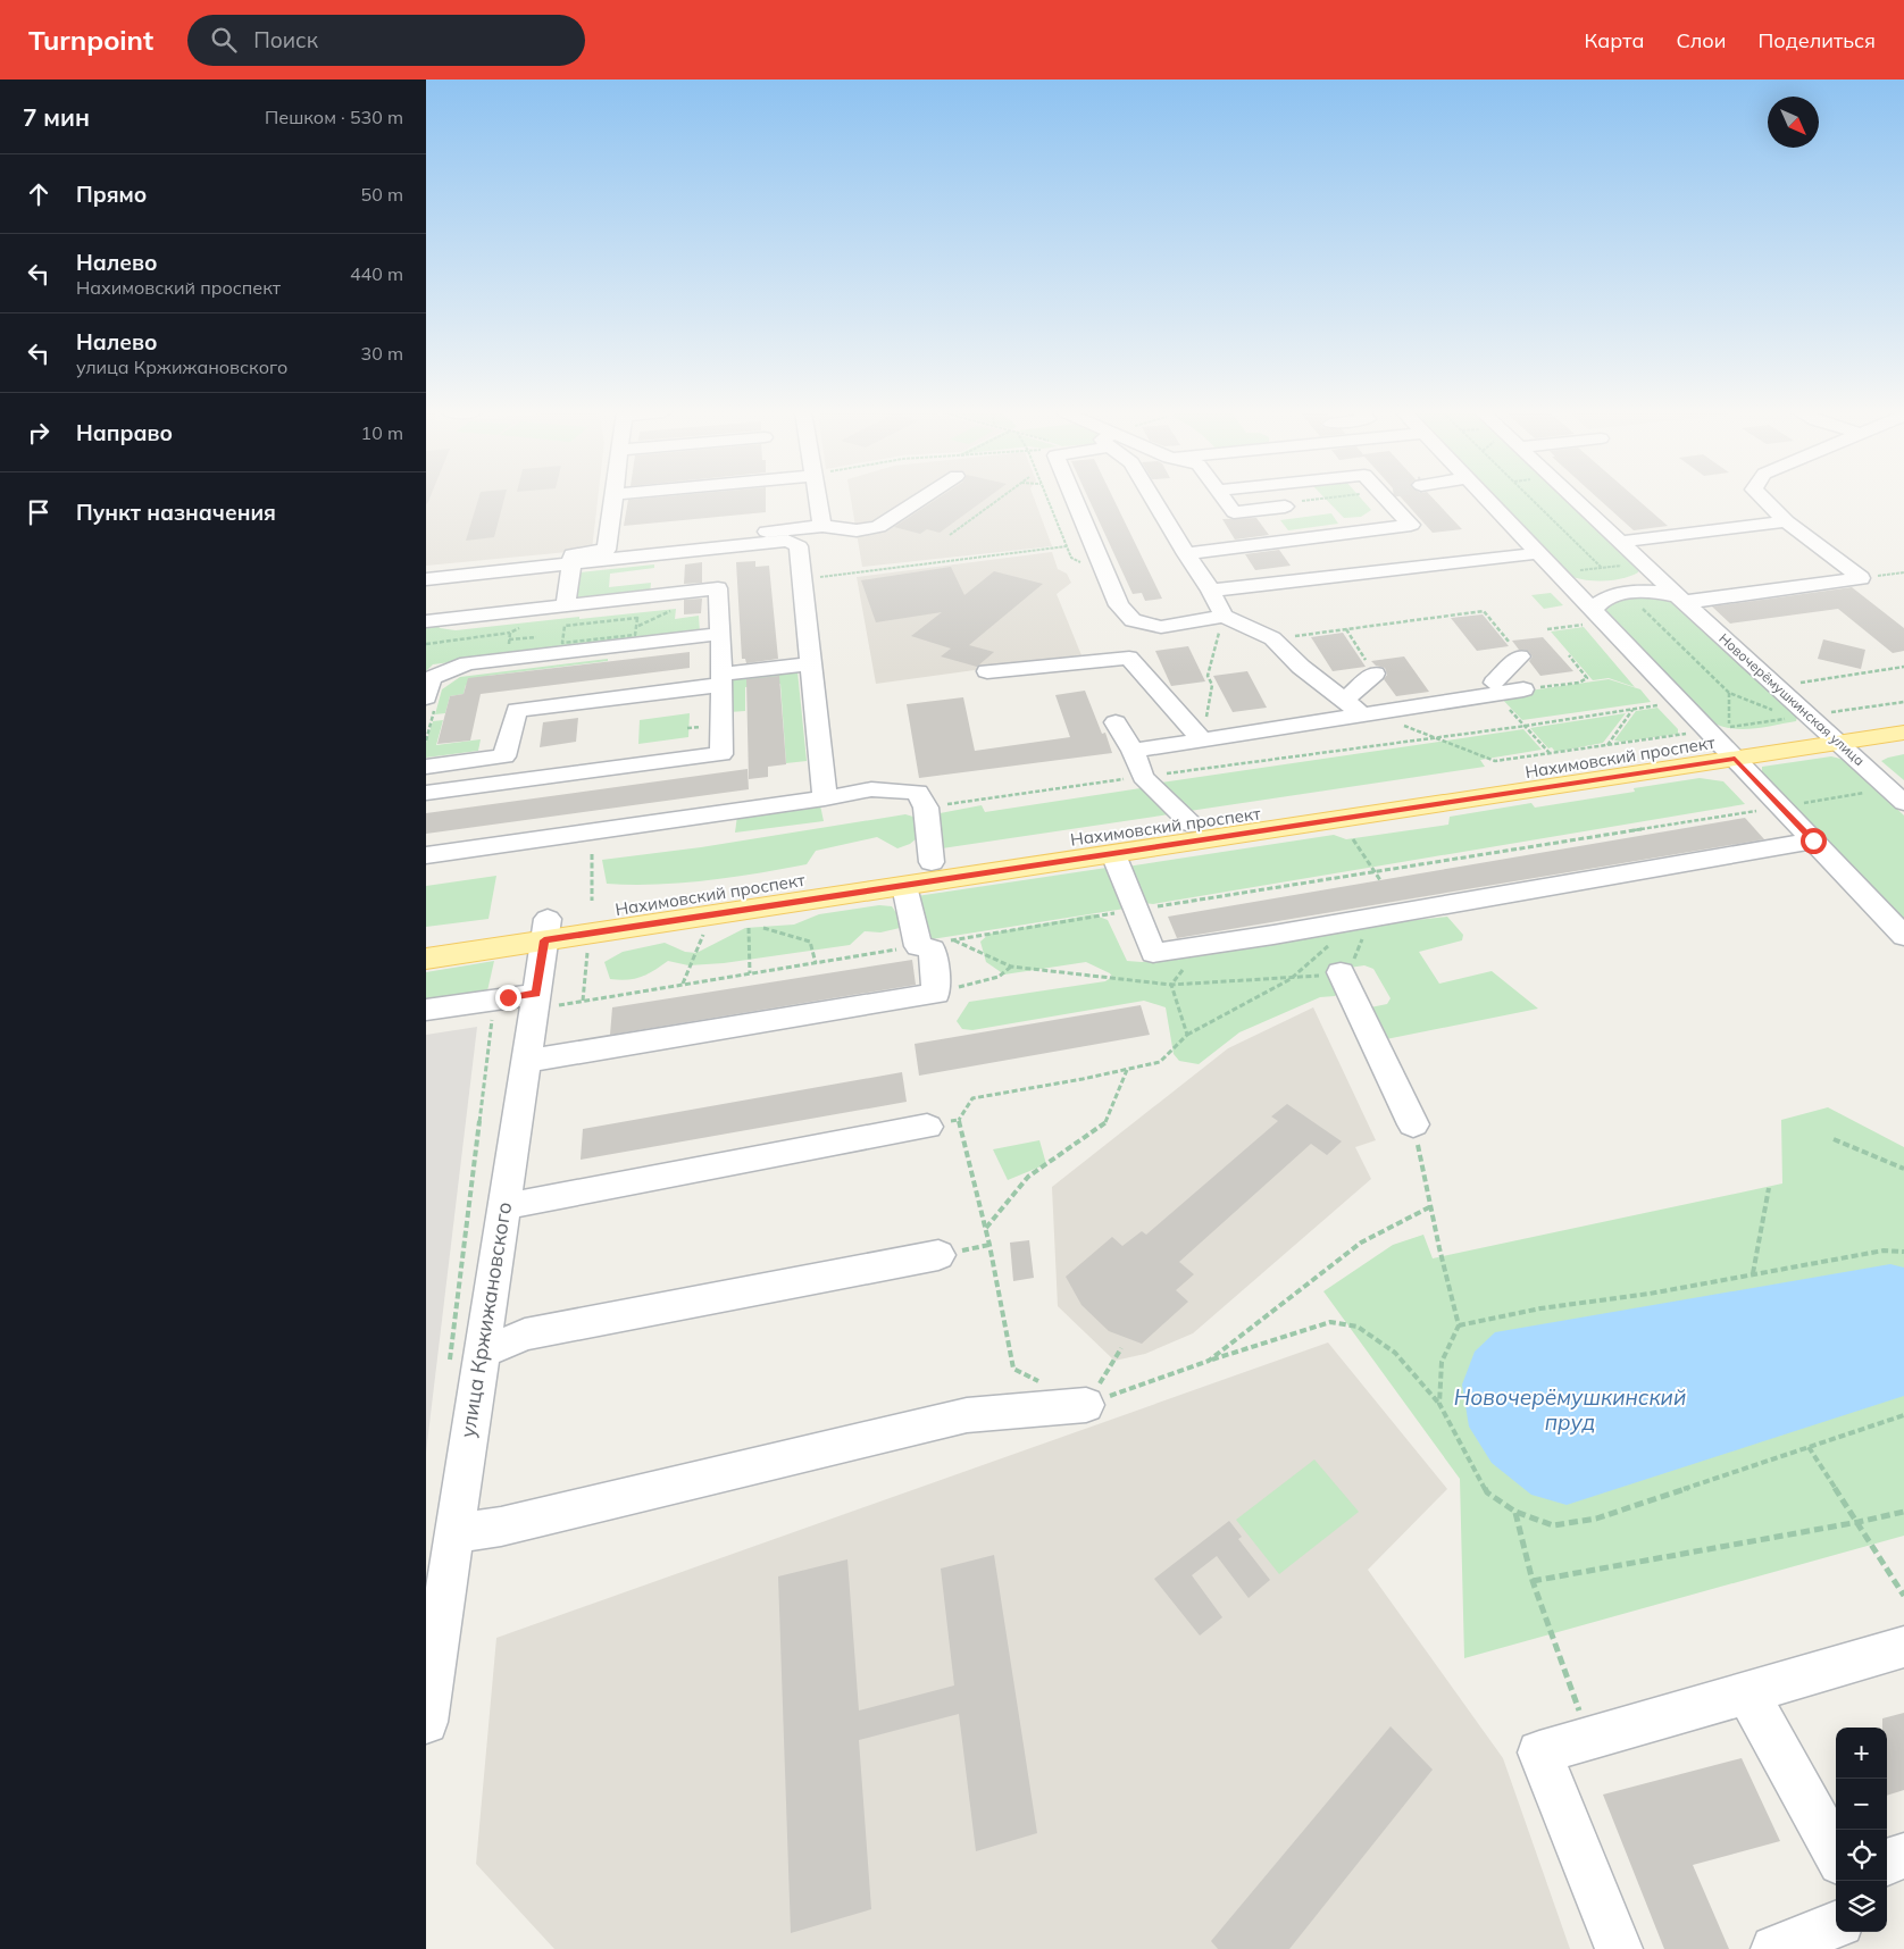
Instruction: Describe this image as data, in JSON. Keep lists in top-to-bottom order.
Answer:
{
  "streets": {
    "main road": ["Нахимовский проспект"],
    "street": ["Новочерёмушкинская улица", "улица Кржижановского"]
  },
  "crossings": [
    ["Новочерёмушкинская улица", "Нахимовский проспект"],
    ["Нахимовский проспект", "улица Кржижановского"]
  ],
  "water": ["Новочерёмушкинский пруд"],
  "north": "bottom right",
  "page": {
    "header": "Turnpoint",
    "search": "Поиск",
    "nav": ["Карта", "Слои", "Поделиться"],
    "heading": ["7 мин", "Пешком · 530 m"],
    "list": [
      ["Прямо", "50 m"],
      ["Налево", "Нахимовский проспект", "440 m"],
      ["Налево", "улица Кржижановского", "30 m"],
      ["Направо", "10 m"],
      "Пункт назначения"
    ],
    "map_buttons": ["+", "−"]
  }
}
